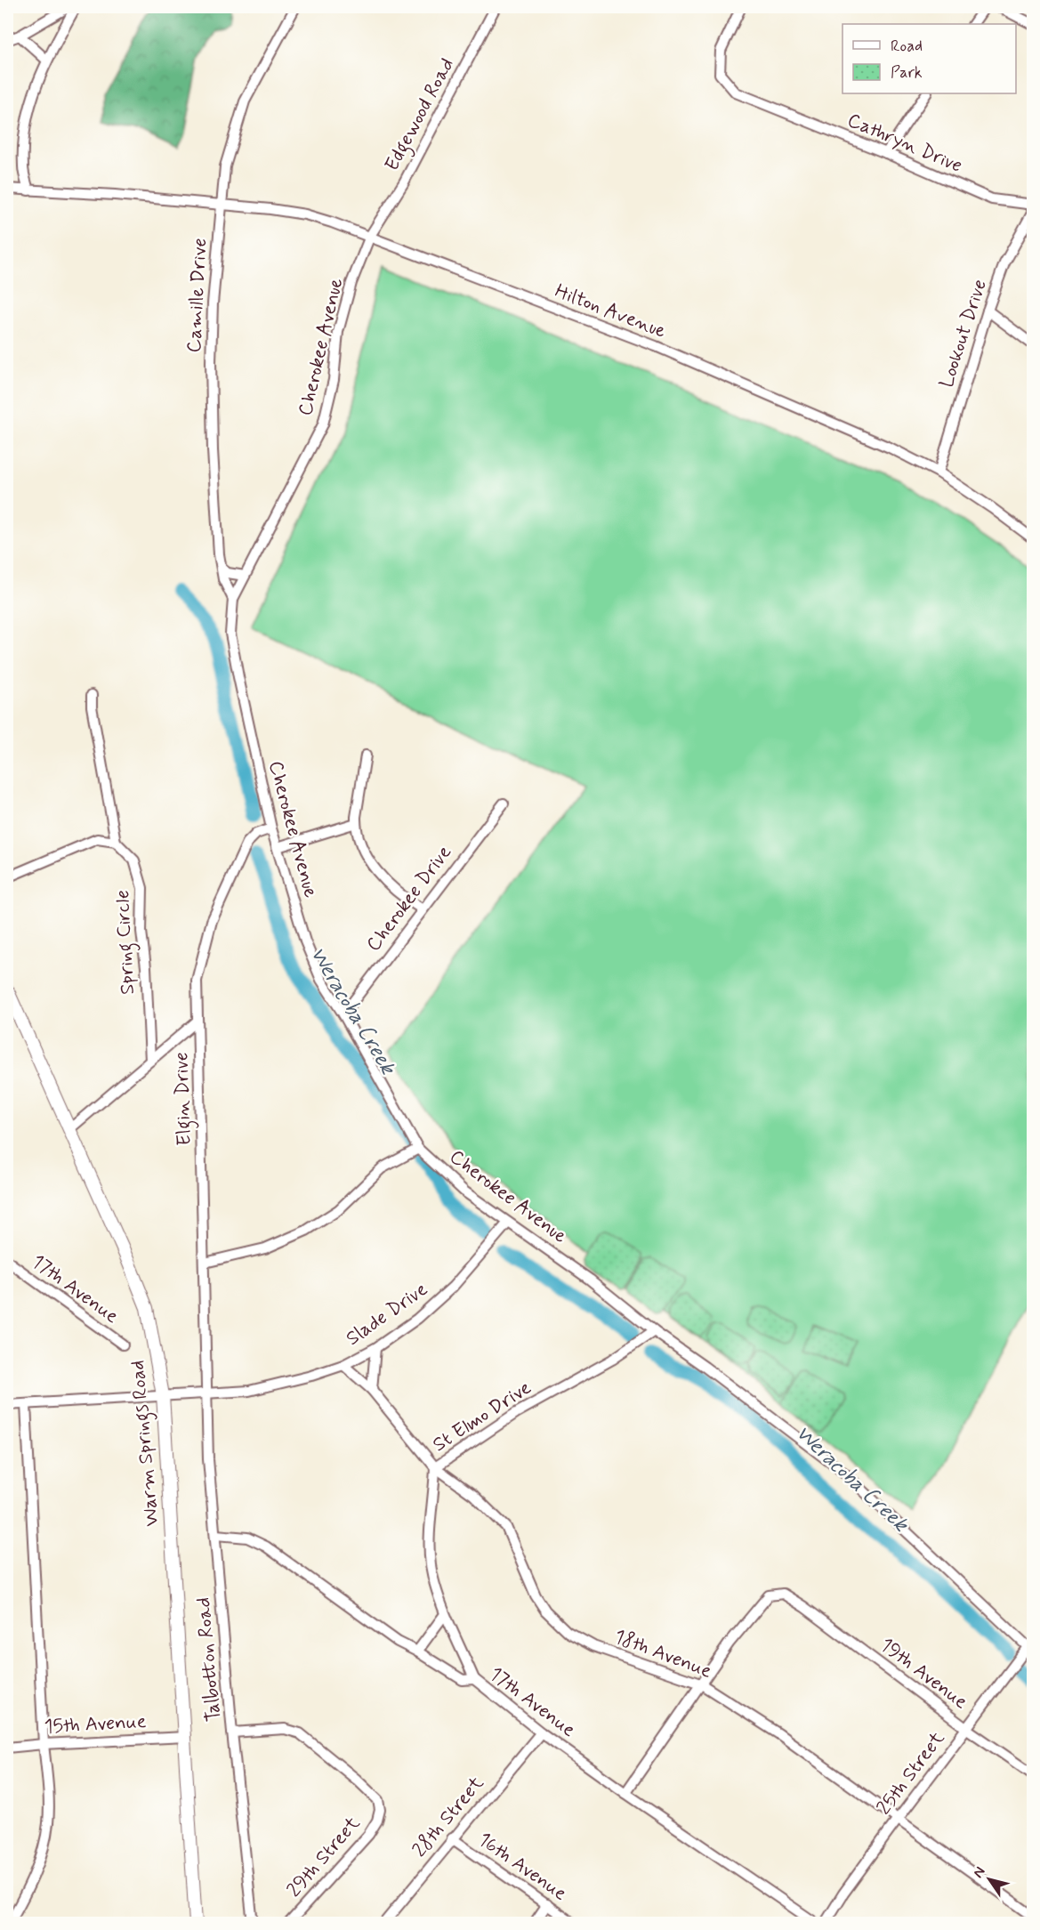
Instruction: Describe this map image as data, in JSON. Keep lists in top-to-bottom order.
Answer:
{
  "streets": {
    "main road": ["Warm Springs Road"],
    "street": [
      "Edgewood Road",
      "Cathryn Drive",
      "Camille Drive",
      "Hilton Avenue",
      "Lookout Drive",
      "Cherokee Avenue",
      "Cherokee Drive",
      "Spring Circle",
      "Elgin Drive",
      "17th Avenue",
      "Slade Drive",
      "St Elmo Drive",
      "18th Avenue",
      "Talbotton Road",
      "19th Avenue",
      "15th Avenue",
      "25th Street",
      "28th Street",
      "29th Street",
      "16th Avenue"
    ]
  },
  "crossings": [
    ["Edgewood Road", "Hilton Avenue"],
    ["Edgewood Road", "Cherokee Avenue"],
    ["Camille Drive", "Hilton Avenue"],
    ["Camille Drive", "Cherokee Avenue"],
    ["Hilton Avenue", "Lookout Drive"],
    ["Hilton Avenue", "Cherokee Avenue"],
    ["Cherokee Avenue", "Cherokee Drive"],
    ["Cherokee Avenue", "Elgin Drive"],
    ["Cherokee Avenue", "Slade Drive"],
    ["Cherokee Avenue", "St Elmo Drive"],
    ["Cherokee Avenue", "25th Street"],
    ["Elgin Drive", "Slade Drive"],
    ["Elgin Drive", "Talbotton Road"],
    ["17th Avenue", "St Elmo Drive"],
    ["17th Avenue", "Talbotton Road"],
    ["17th Avenue", "28th Street"],
    ["Slade Drive", "Warm Springs Road"],
    ["Slade Drive", "18th Avenue"],
    ["Slade Drive", "Talbotton Road"],
    ["St Elmo Drive", "18th Avenue"],
    ["Warm Springs Road", "15th Avenue"],
    ["18th Avenue", "19th Avenue"],
    ["18th Avenue", "25th Street"],
    ["Talbotton Road", "29th Street"],
    ["19th Avenue", "25th Street"],
    ["28th Street", "16th Avenue"]
  ],
  "water": ["Weracoba Creek"],
  "legend": ["Road", "Park"],
  "north": "top left"
}
